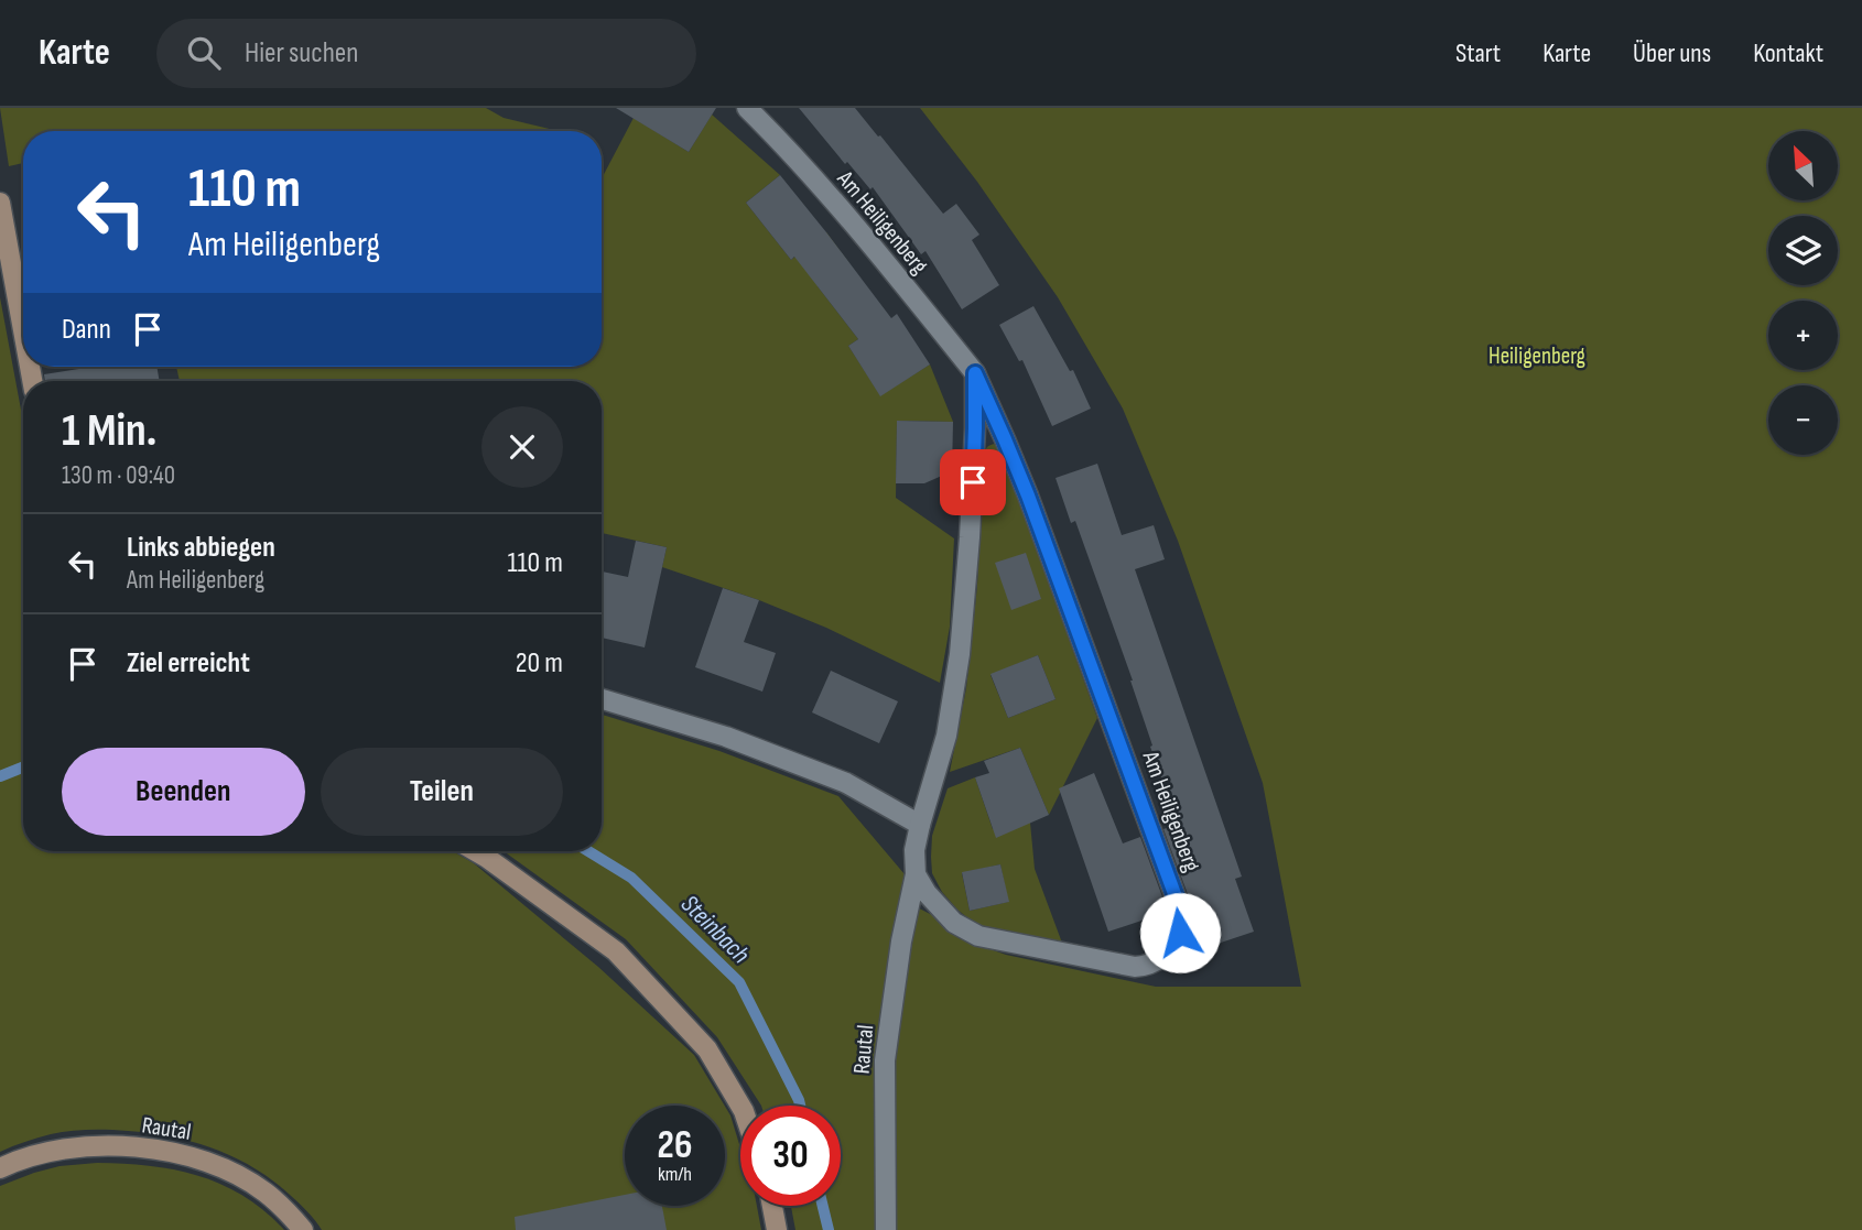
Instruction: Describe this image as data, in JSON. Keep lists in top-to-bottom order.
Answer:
{
  "streets": {
    "street": ["Am Heiligenberg", "Rautal"]
  },
  "crossings": [
    ["Am Heiligenberg", "Rautal"]
  ],
  "water": ["Steinbach"],
  "parks": ["Heiligenberg"],
  "north": "top left",
  "page": {
    "header": "Karte",
    "search": "Hier suchen",
    "nav": [
      "Start",
      "Karte",
      "Über uns",
      "Kontakt"
    ],
    "map_buttons": ["+", "−"],
    "turn": ["110 m", "Am Heiligenberg"],
    "then": "Dann",
    "heading": ["1 Min.", "130 m · 09:40"],
    "list": [
      {
        "name": "Links abbiegen",
        "note": "Am Heiligenberg",
        "value": "110 m"
      },
      {
        "name": "Ziel erreicht",
        "value": "20 m"
      }
    ],
    "buttons": ["Beenden", "Teilen"],
    "speed": "26 km/h",
    "limit": "30"
  }
}
